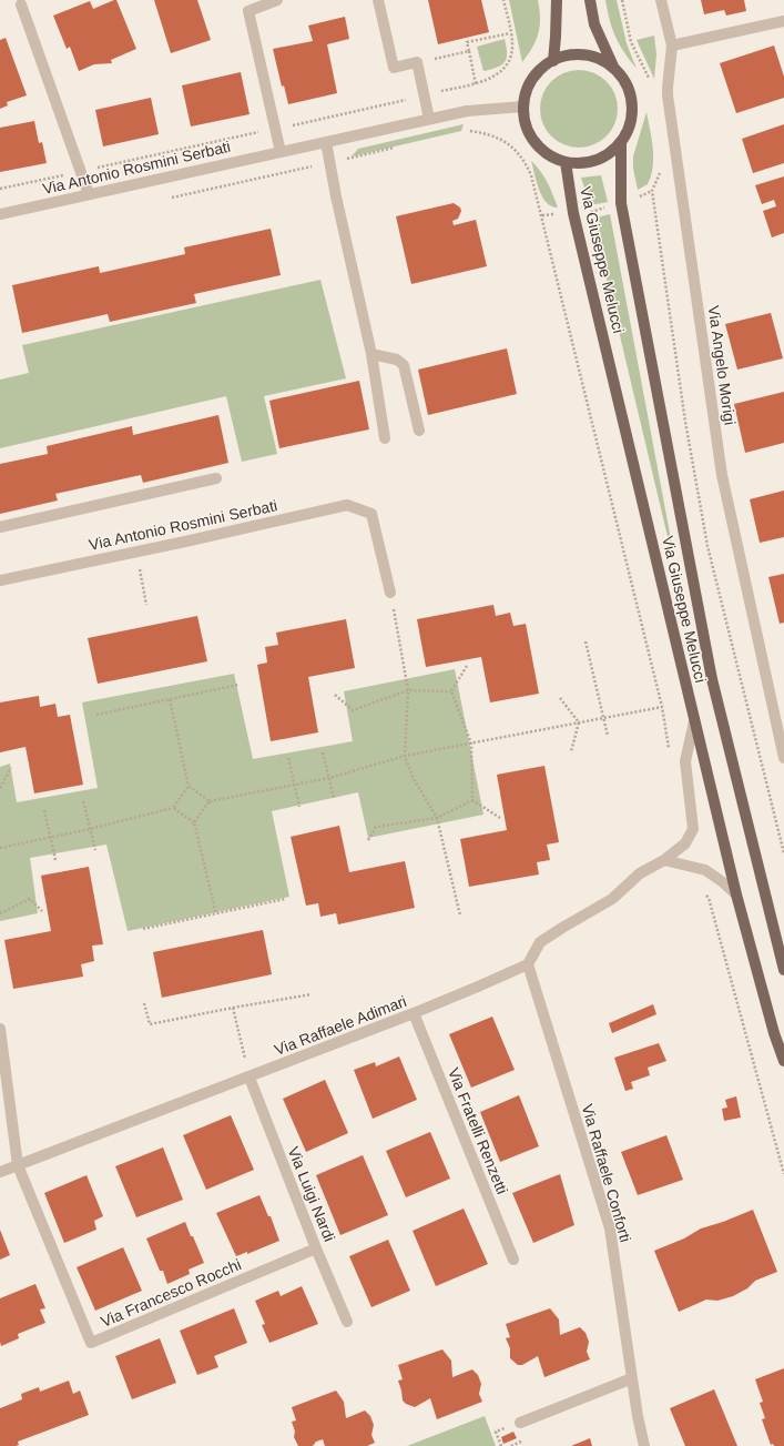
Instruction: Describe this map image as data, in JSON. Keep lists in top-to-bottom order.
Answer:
{
  "streets": {
    "main road": ["Via Giuseppe Melucci"],
    "street": [
      "Via Antonio Rosmini Serbati",
      "Via Angelo Morigi",
      "Via Raffaele Adimari",
      "Via Fratelli Renzetti",
      "Via Raffaele Conforti",
      "Via Luigi Nardi",
      "Via Francesco Rocchi"
    ]
  },
  "crossings": [
    ["Via Antonio Rosmini Serbati", "Via Giuseppe Melucci"],
    ["Via Raffaele Adimari", "Via Fratelli Renzetti"],
    ["Via Raffaele Adimari", "Via Raffaele Conforti"],
    ["Via Raffaele Adimari", "Via Luigi Nardi"],
    ["Via Raffaele Adimari", "Via Francesco Rocchi"],
    ["Via Luigi Nardi", "Via Francesco Rocchi"]
  ]
}
